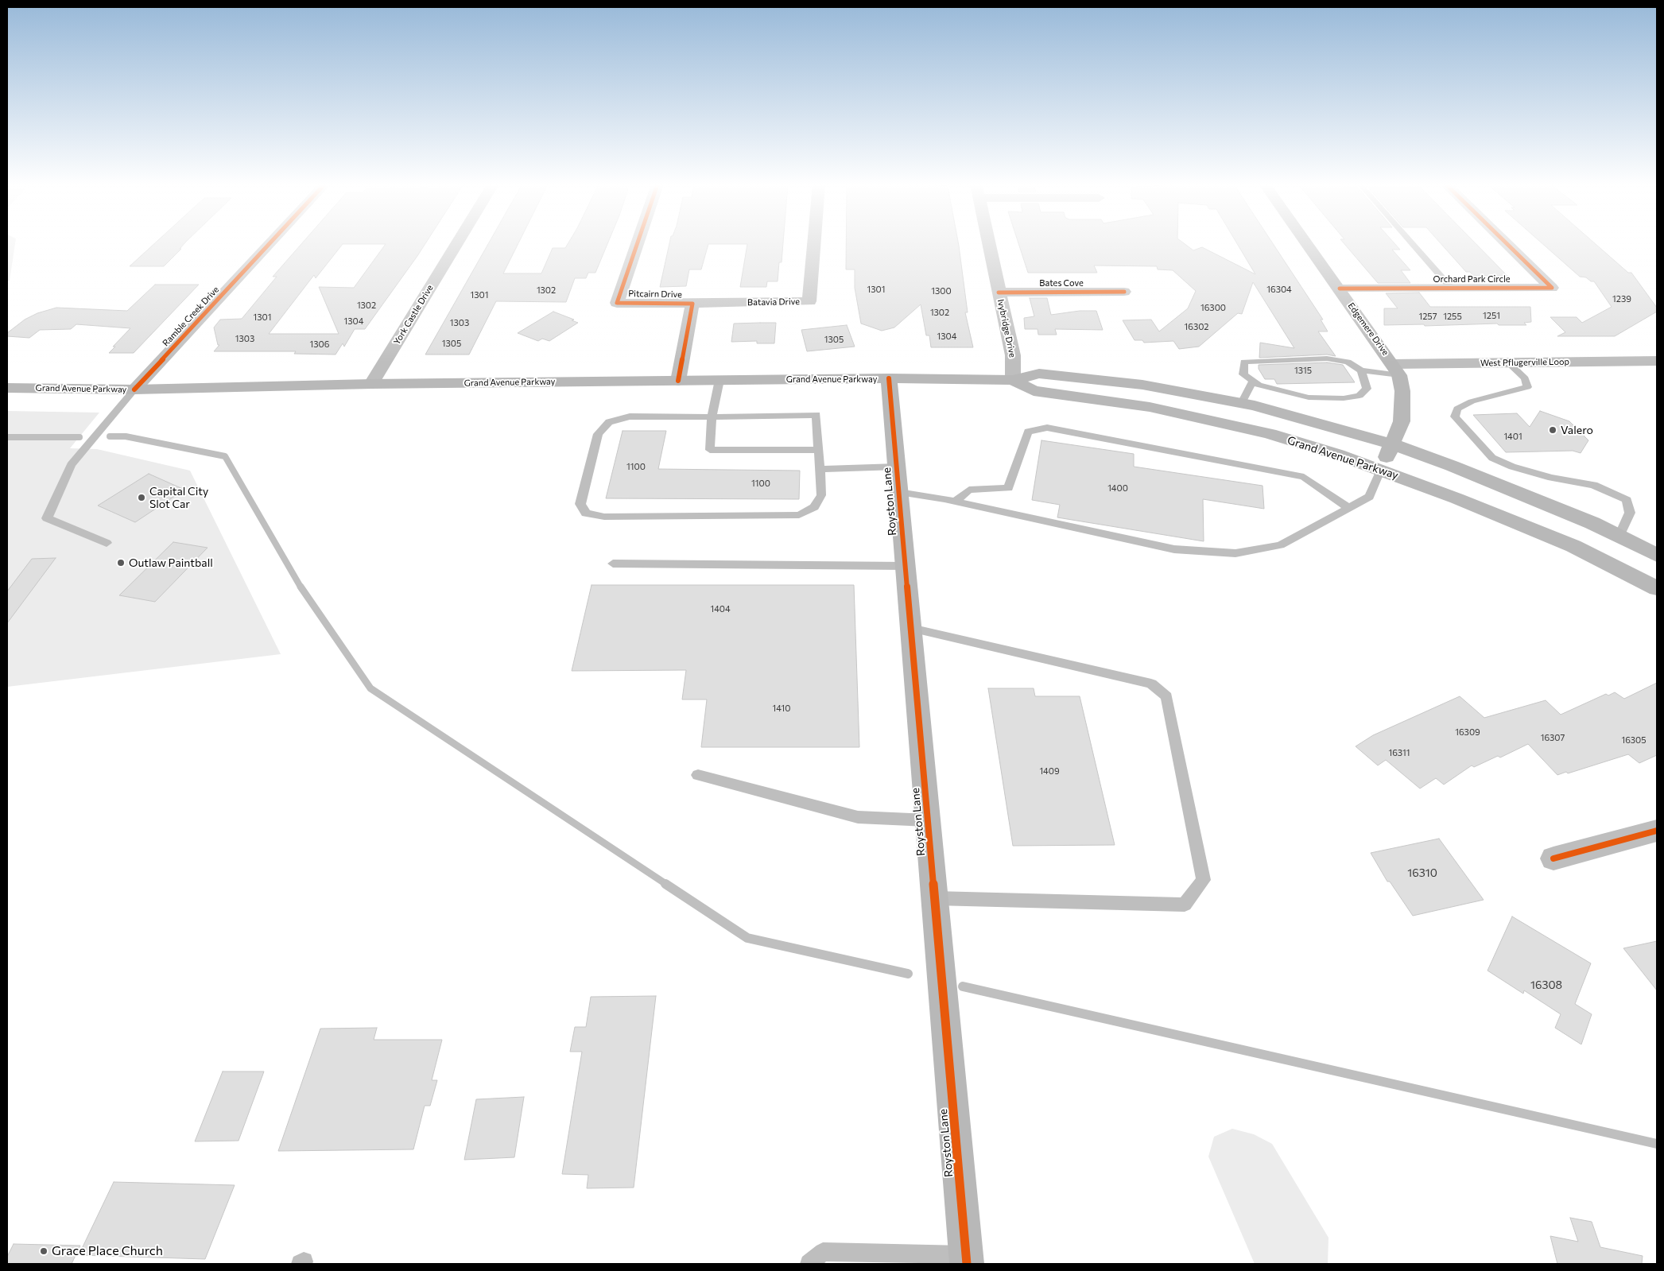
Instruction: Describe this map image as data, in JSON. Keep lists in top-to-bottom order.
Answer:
{
  "streets": {
    "main road": ["Edgemere Drive", "Grand Avenue Parkway", "Royston Lane"],
    "street": [
      "Orchard Park Circle",
      "Bates Cove",
      "Pitcairn Drive",
      "Batavia Drive",
      "York Castle Drive",
      "Ramble Creek Drive",
      "Ivybridge Drive",
      "West Pflugerville Loop"
    ]
  },
  "crossings": [
    ["Orchard Park Circle", "Edgemere Drive"],
    ["Bates Cove", "Ivybridge Drive"],
    ["Pitcairn Drive", "Batavia Drive"],
    ["Pitcairn Drive", "Grand Avenue Parkway"],
    ["York Castle Drive", "Grand Avenue Parkway"],
    ["Ramble Creek Drive", "Grand Avenue Parkway"],
    ["Ivybridge Drive", "Grand Avenue Parkway"],
    ["Edgemere Drive", "West Pflugerville Loop"],
    ["Edgemere Drive", "Grand Avenue Parkway"],
    ["Grand Avenue Parkway", "Royston Lane"]
  ],
  "places": [
    "Valero",
    "Capital City Slot Car",
    "Outlaw Paintball",
    "Grace Place Church"
  ],
  "house_numbers": [
    "1301",
    "16304",
    "1302",
    "1300",
    "1301",
    "1239",
    "1302",
    "16300",
    "1302",
    "1251",
    "1257",
    "1255",
    "1301",
    "1304",
    "1303",
    "16302",
    "1304",
    "1303",
    "1305",
    "1305",
    "1306",
    "1315",
    "1401",
    "1100",
    "1100",
    "1400",
    "1404",
    "1410",
    "16309",
    "16307",
    "16305",
    "16311",
    "1409",
    "16310",
    "16308"
  ]
}
